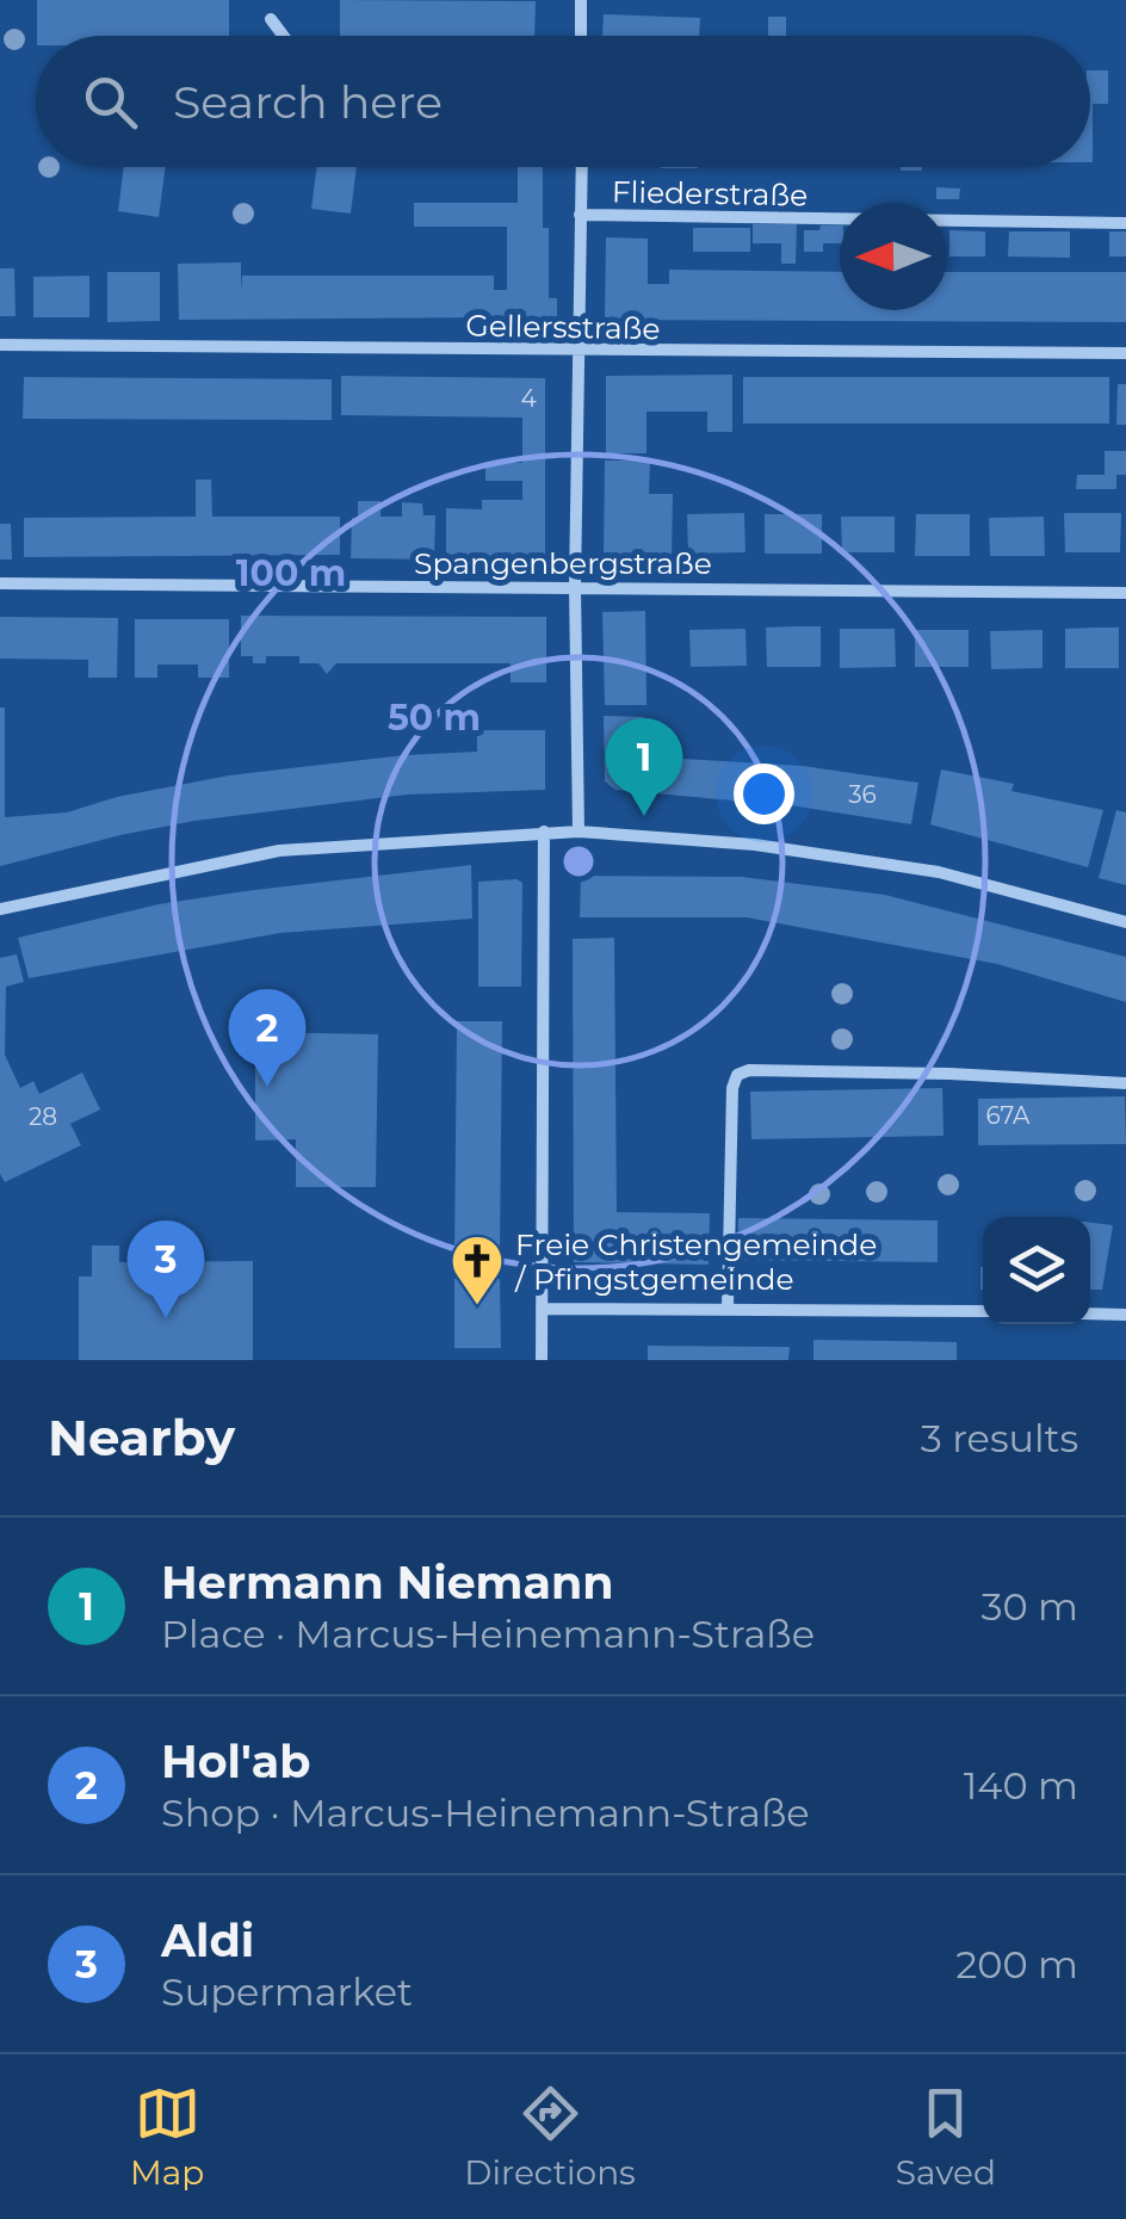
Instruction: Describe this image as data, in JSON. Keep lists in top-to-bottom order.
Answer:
{
  "streets": {
    "street": ["Fliederstraße", "Gellersstraße", "Spangenbergstraße"]
  },
  "places": {
    "church": ["Freie Christengemeinde / Pfingstgemeinde"]
  },
  "house_numbers": [
    "4",
    "36",
    "67A",
    "28"
  ],
  "north": "left",
  "page": {
    "search": "Search here",
    "pins": ["1", "2", "3"],
    "heading": ["Nearby", "3 results"],
    "list": [
      {
        "mark": "1",
        "name": "Hermann Niemann",
        "note": "Place · Marcus-Heinemann-Straße",
        "value": "30 m"
      },
      {
        "mark": "2",
        "name": "Hol'ab",
        "note": "Shop · Marcus-Heinemann-Straße",
        "value": "140 m"
      },
      {
        "mark": "3",
        "name": "Aldi",
        "note": "Supermarket",
        "value": "200 m"
      }
    ],
    "nav": ["Map", "Directions", "Saved"]
  },
  "rings": ["100 m", "50 m"]
}
